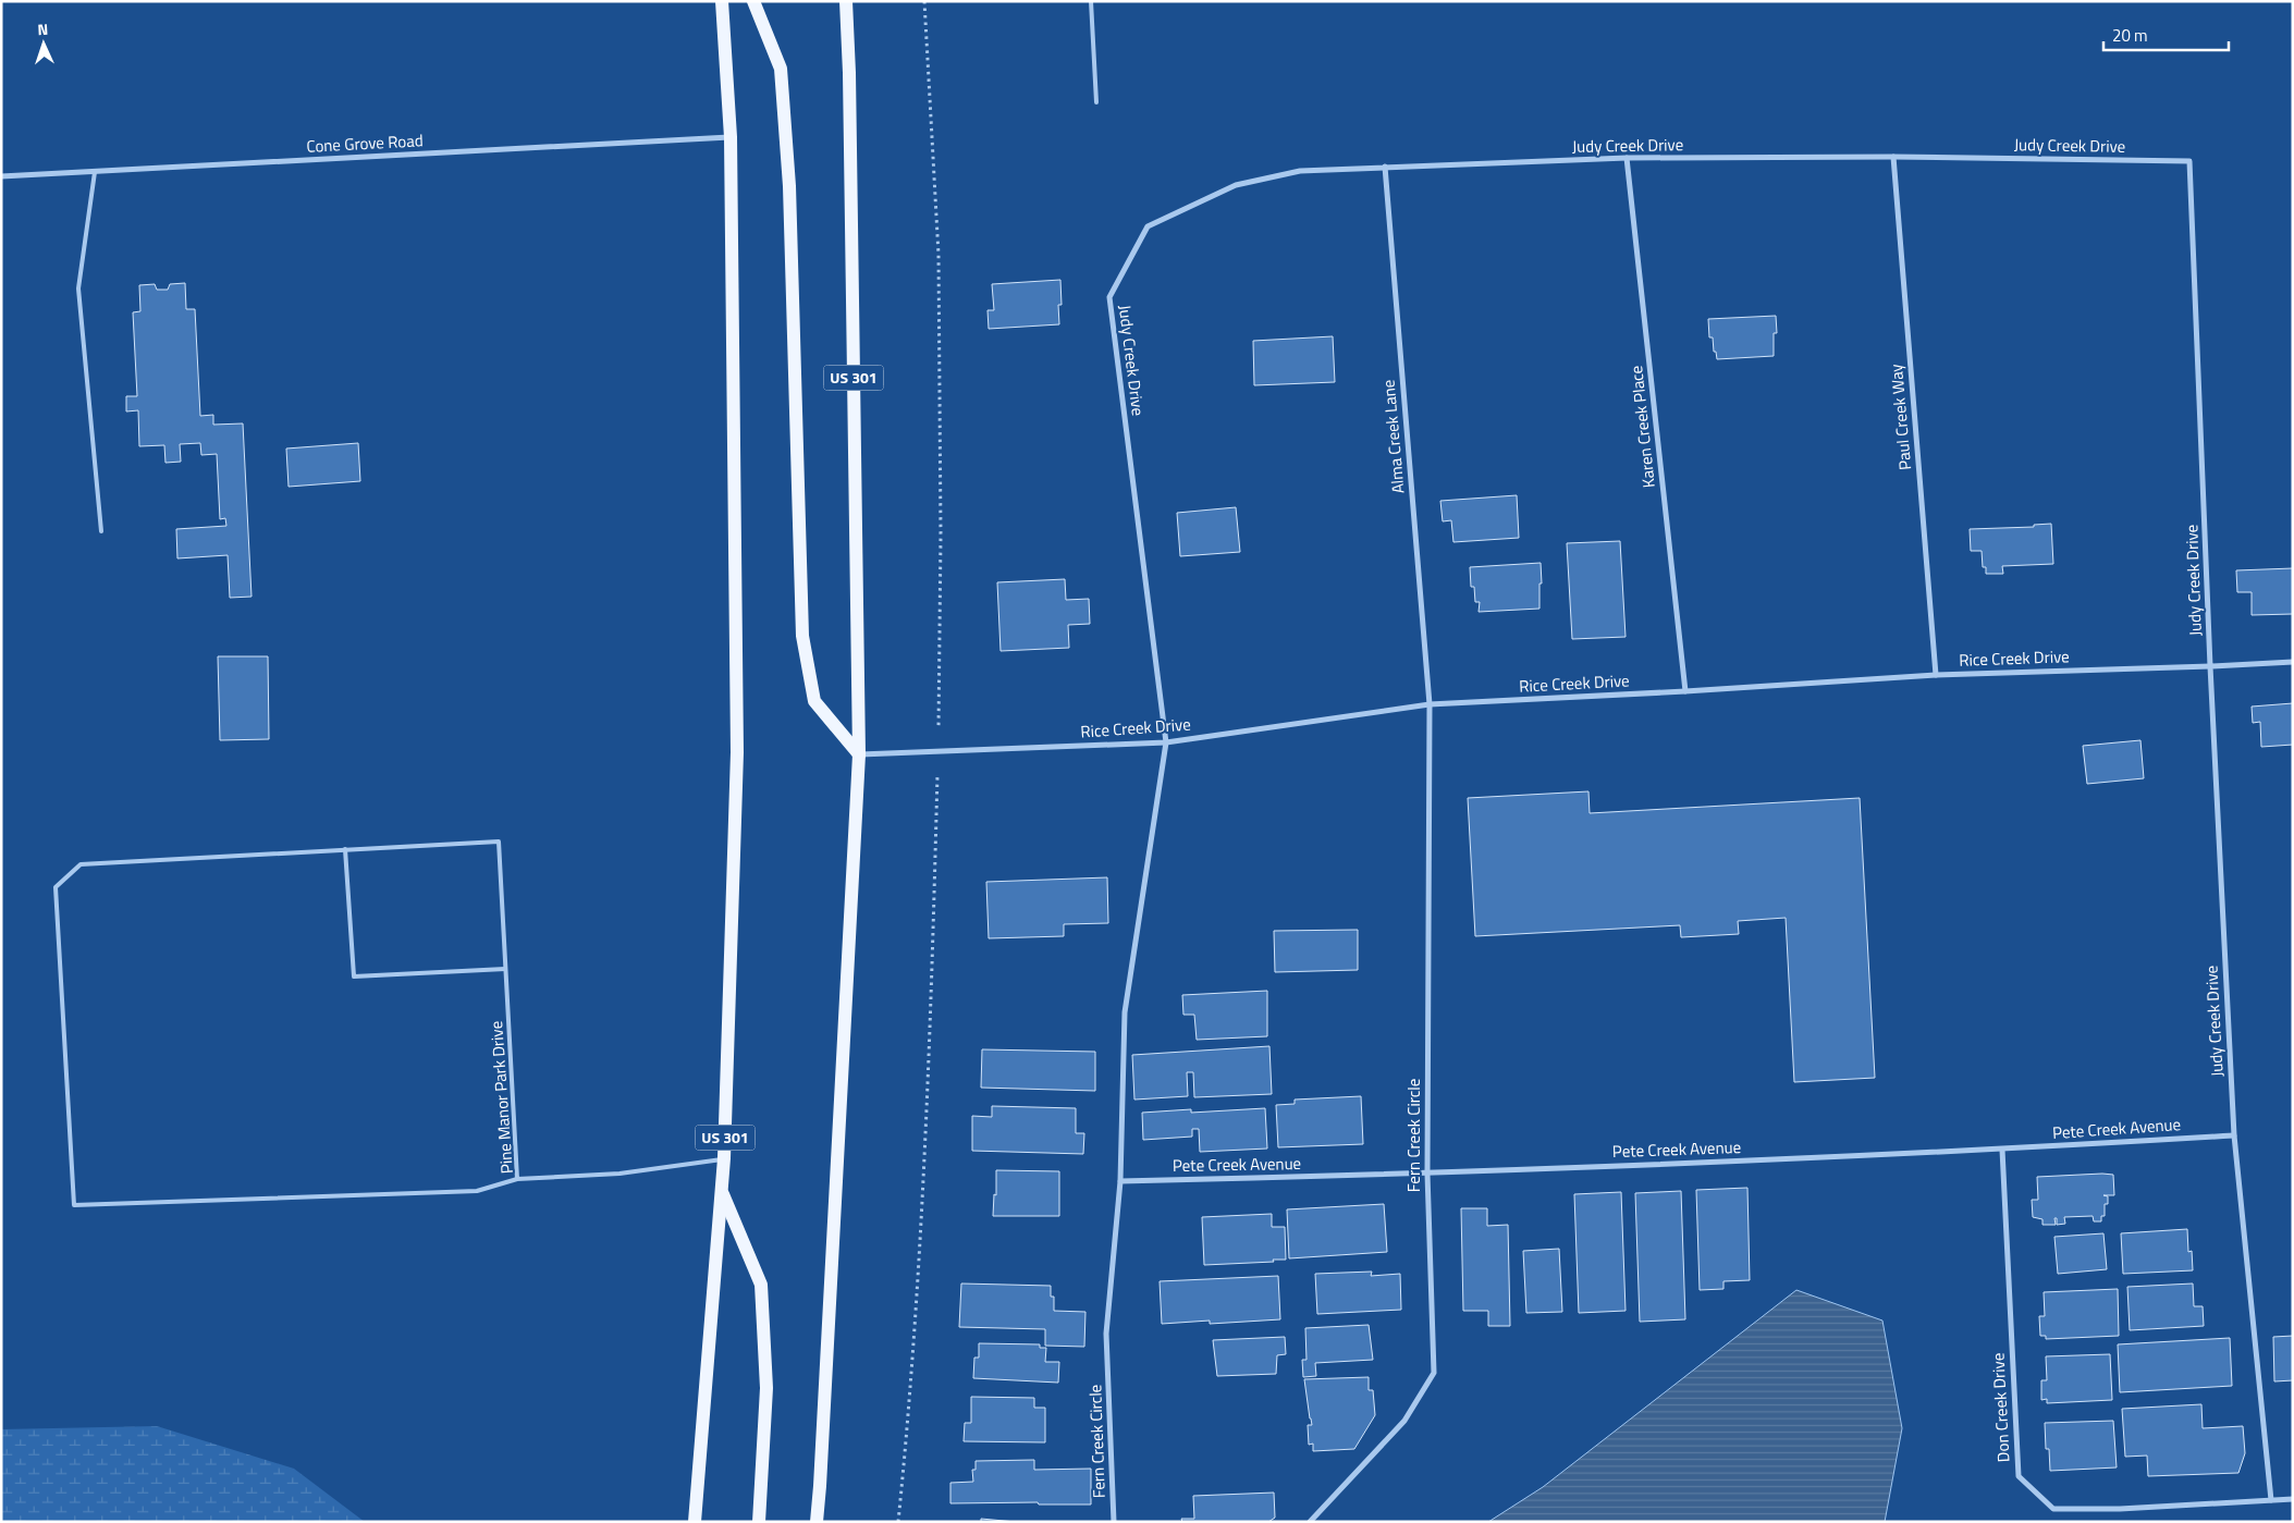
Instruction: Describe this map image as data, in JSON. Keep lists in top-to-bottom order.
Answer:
{
  "streets": {
    "main road": ["US 301"],
    "street": [
      "Cone Grove Road",
      "Judy Creek Drive",
      "Paul Creek Way",
      "Karen Creek Place",
      "Alma Creek Lane",
      "Rice Creek Drive",
      "Pete Creek Avenue",
      "Fern Creek Circle",
      "Don Creek Drive"
    ],
    "lane": ["Pine Manor Park Drive"]
  },
  "crossings": [
    ["Cone Grove Road", "US 301"],
    ["Judy Creek Drive", "Paul Creek Way"],
    ["Judy Creek Drive", "Karen Creek Place"],
    ["Judy Creek Drive", "Alma Creek Lane"],
    ["Judy Creek Drive", "Rice Creek Drive"],
    ["Judy Creek Drive", "Pete Creek Avenue"],
    ["Judy Creek Drive", "Fern Creek Circle"],
    ["Judy Creek Drive", "Don Creek Drive"],
    ["US 301", "Rice Creek Drive"],
    ["US 301", "Pine Manor Park Drive"],
    ["Paul Creek Way", "Rice Creek Drive"],
    ["Karen Creek Place", "Rice Creek Drive"],
    ["Alma Creek Lane", "Rice Creek Drive"],
    ["Alma Creek Lane", "Fern Creek Circle"],
    ["Rice Creek Drive", "Fern Creek Circle"],
    ["Pete Creek Avenue", "Fern Creek Circle"],
    ["Pete Creek Avenue", "Don Creek Drive"]
  ],
  "scale_bar": "20 m",
  "north": "top"
}
